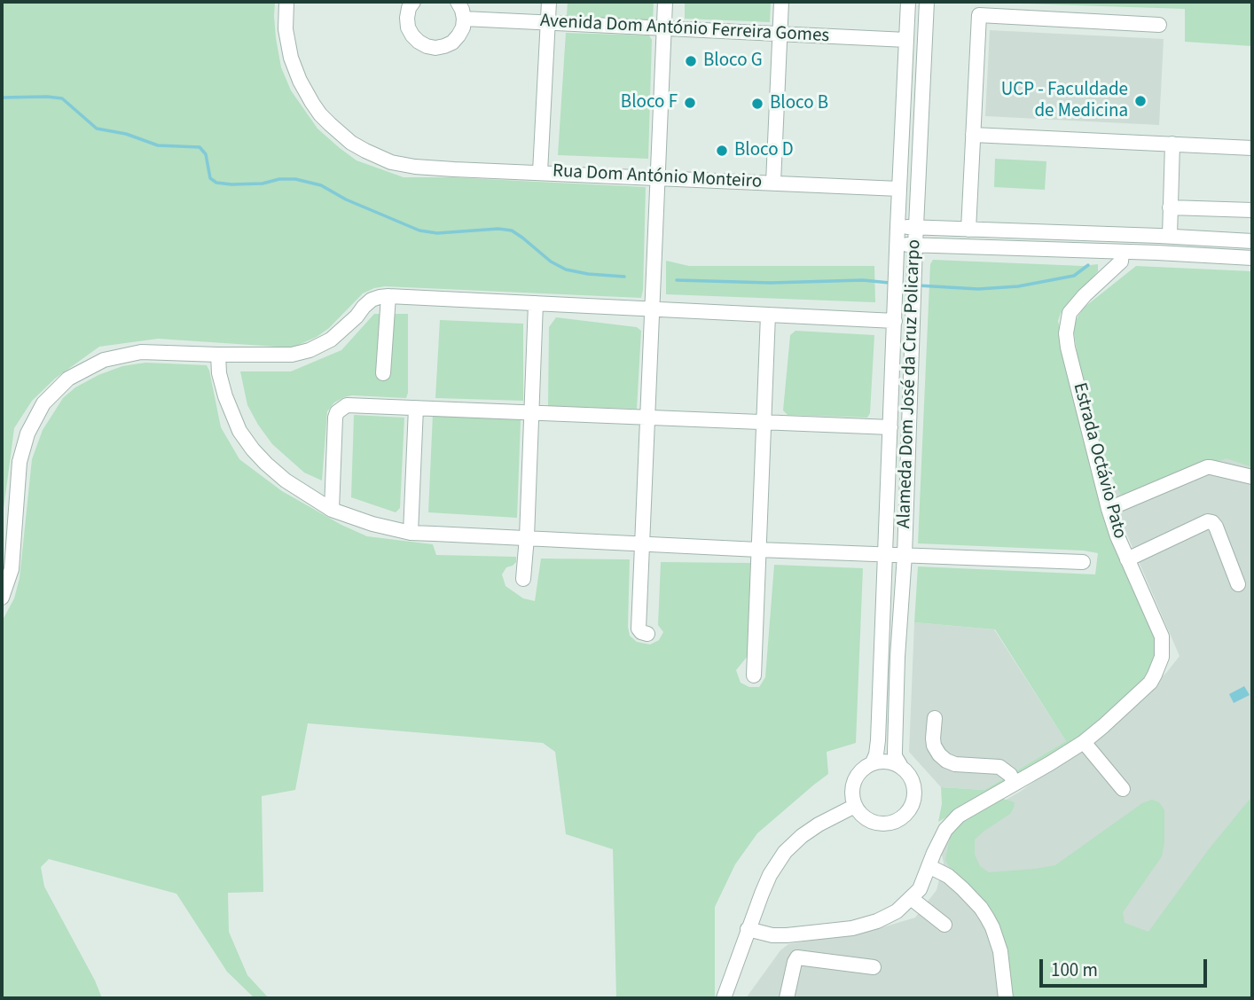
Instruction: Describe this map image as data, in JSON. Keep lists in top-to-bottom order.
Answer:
{
  "streets": {
    "street": [
      "Avenida Dom António Ferreira Gomes",
      "Rua Dom António Monteiro",
      "Alameda Dom José da Cruz Policarpo",
      "Estrada Octávio Pato"
    ]
  },
  "crossings": [
    ["Avenida Dom António Ferreira Gomes", "Alameda Dom José da Cruz Policarpo"],
    ["Rua Dom António Monteiro", "Alameda Dom José da Cruz Policarpo"]
  ],
  "places": [
    "Bloco G",
    "UCP - Faculdade de Medicina",
    "Bloco F",
    "Bloco B",
    "Bloco D"
  ],
  "scale_bar": "100 m"
}
